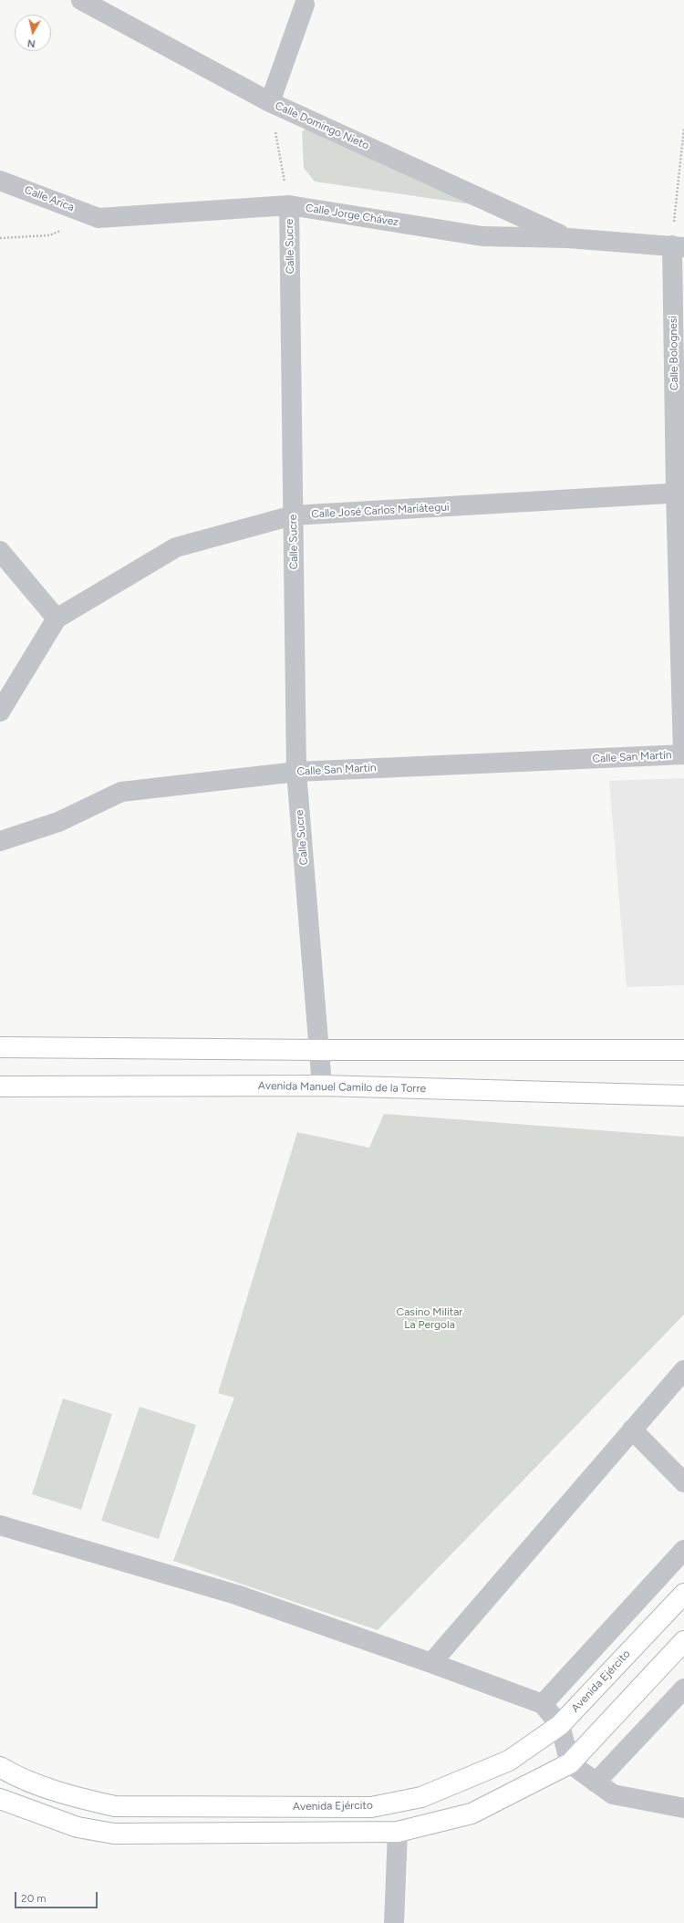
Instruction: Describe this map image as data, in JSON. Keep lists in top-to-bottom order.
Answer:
{
  "streets": {
    "main road": ["Avenida Manuel Camilo de la Torre", "Avenida Ejército"],
    "street": [
      "Calle Domingo Nieto",
      "Calle Arica",
      "Calle Jorge Chávez",
      "Calle Sucre",
      "Calle Bolognesi",
      "Calle José Carlos Mariátegui",
      "Calle San Martín"
    ]
  },
  "crossings": [
    ["Calle Domingo Nieto", "Calle Jorge Chávez"],
    ["Calle Domingo Nieto", "Calle Sucre"],
    ["Calle Arica", "Calle Jorge Chávez"],
    ["Calle Jorge Chávez", "Calle Sucre"],
    ["Calle Jorge Chávez", "Calle Bolognesi"],
    ["Calle Sucre", "Calle José Carlos Mariátegui"],
    ["Calle Sucre", "Calle San Martín"],
    ["Calle Sucre", "Avenida Manuel Camilo de la Torre"],
    ["Calle Bolognesi", "Calle José Carlos Mariátegui"],
    ["Calle Bolognesi", "Calle San Martín"]
  ],
  "parks": ["Casino Militar La Pergola"],
  "scale_bar": "20 m",
  "north": "bottom"
}
